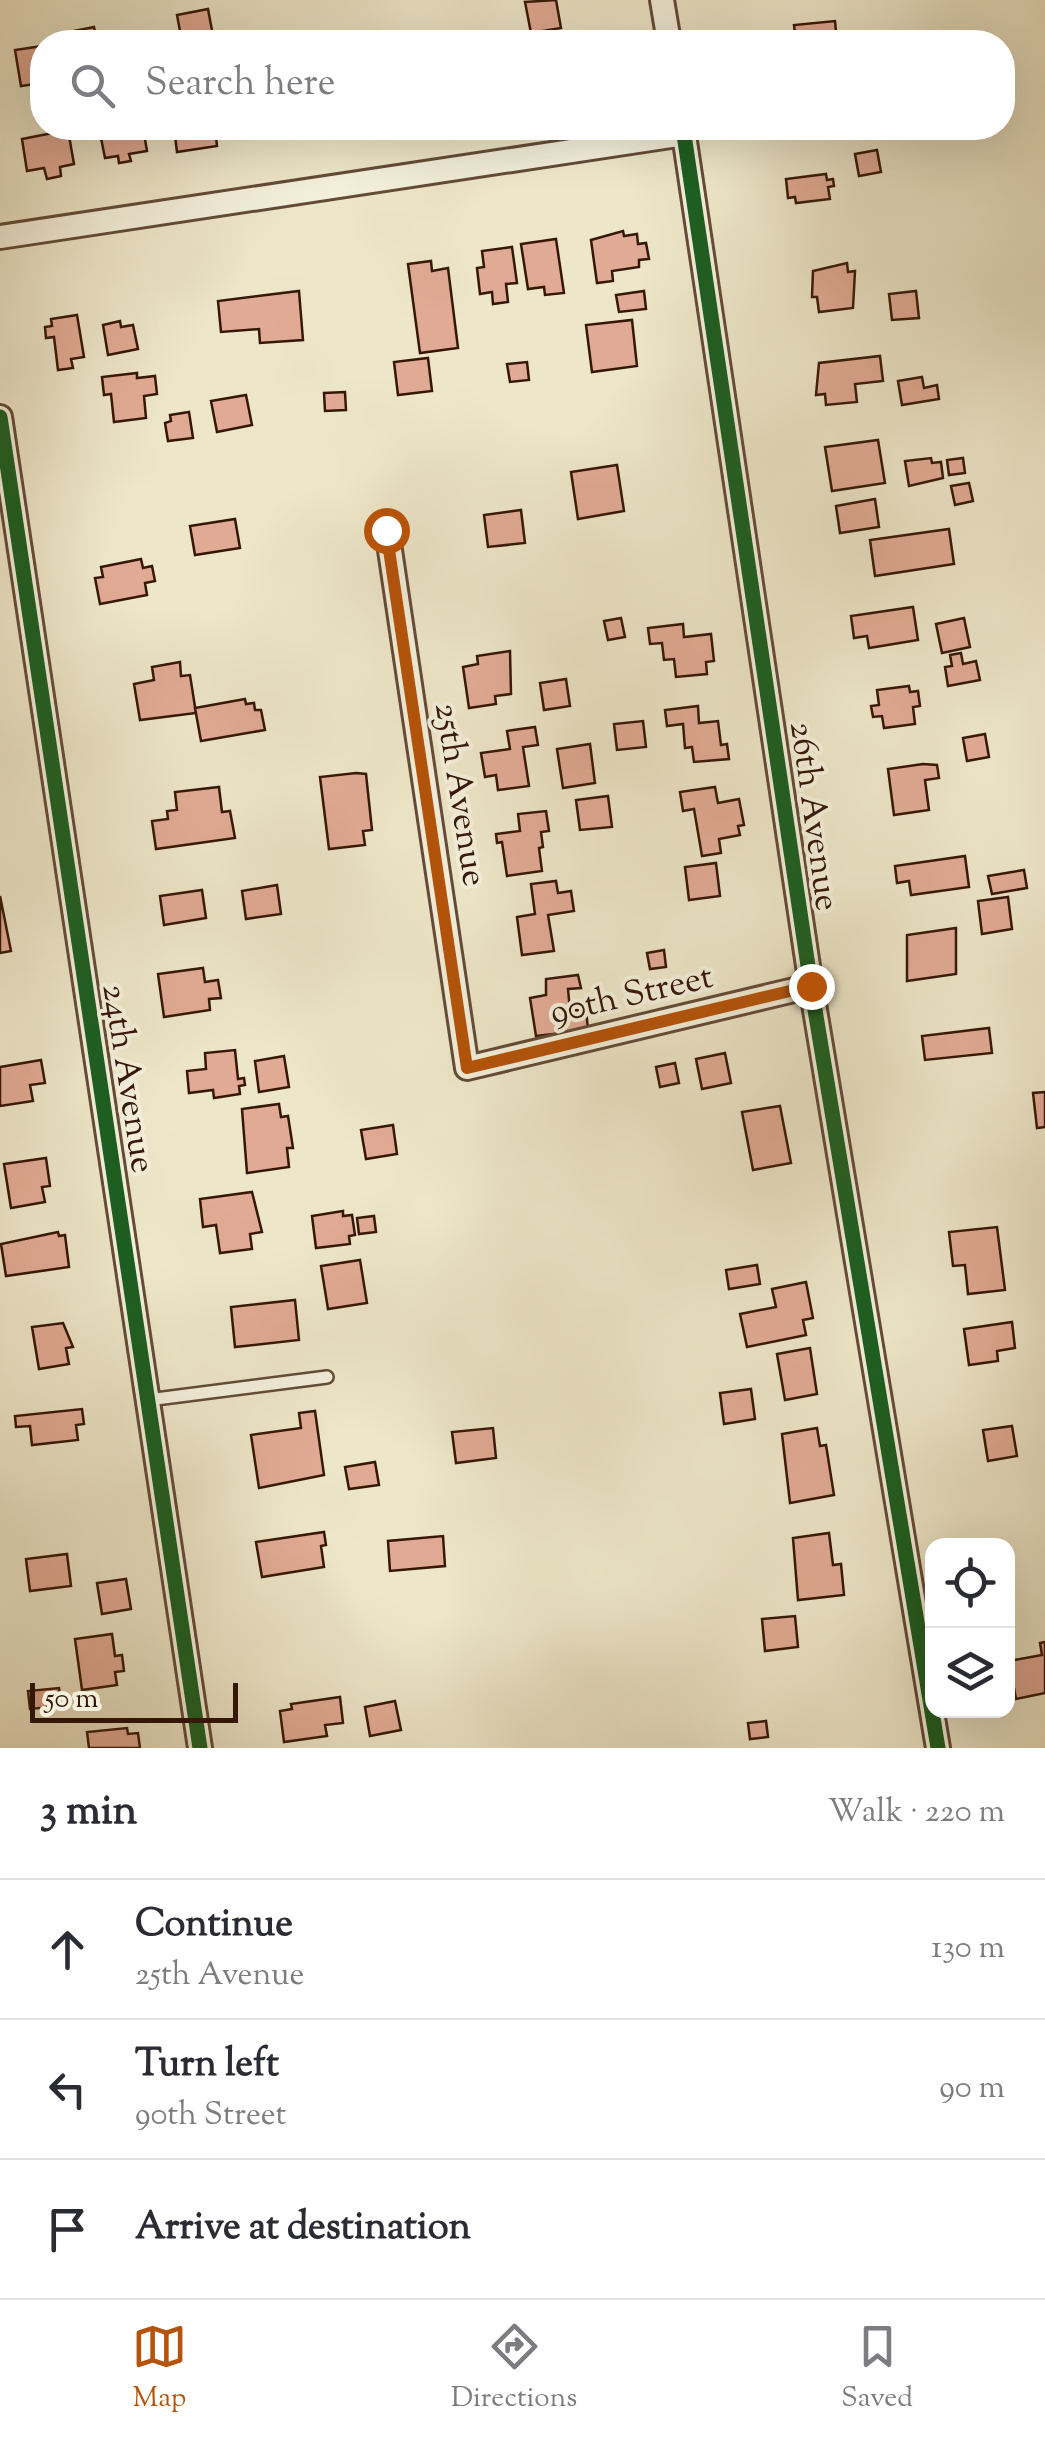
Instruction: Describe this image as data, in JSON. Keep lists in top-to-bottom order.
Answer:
{
  "streets": {
    "street": [
      "25th Avenue",
      "26th Avenue",
      "90th Street",
      "24th Avenue"
    ]
  },
  "crossings": [
    ["25th Avenue", "90th Street"],
    ["26th Avenue", "90th Street"]
  ],
  "scale_bar": "50 m",
  "page": {
    "search": "Search here",
    "scale": "50 m",
    "heading": ["3 min", "Walk · 220 m"],
    "list": [
      ["Continue", "25th Avenue", "130 m"],
      ["Turn left", "90th Street", "90 m"],
      "Arrive at destination"
    ],
    "nav": ["Map", "Directions", "Saved"]
  }
}
